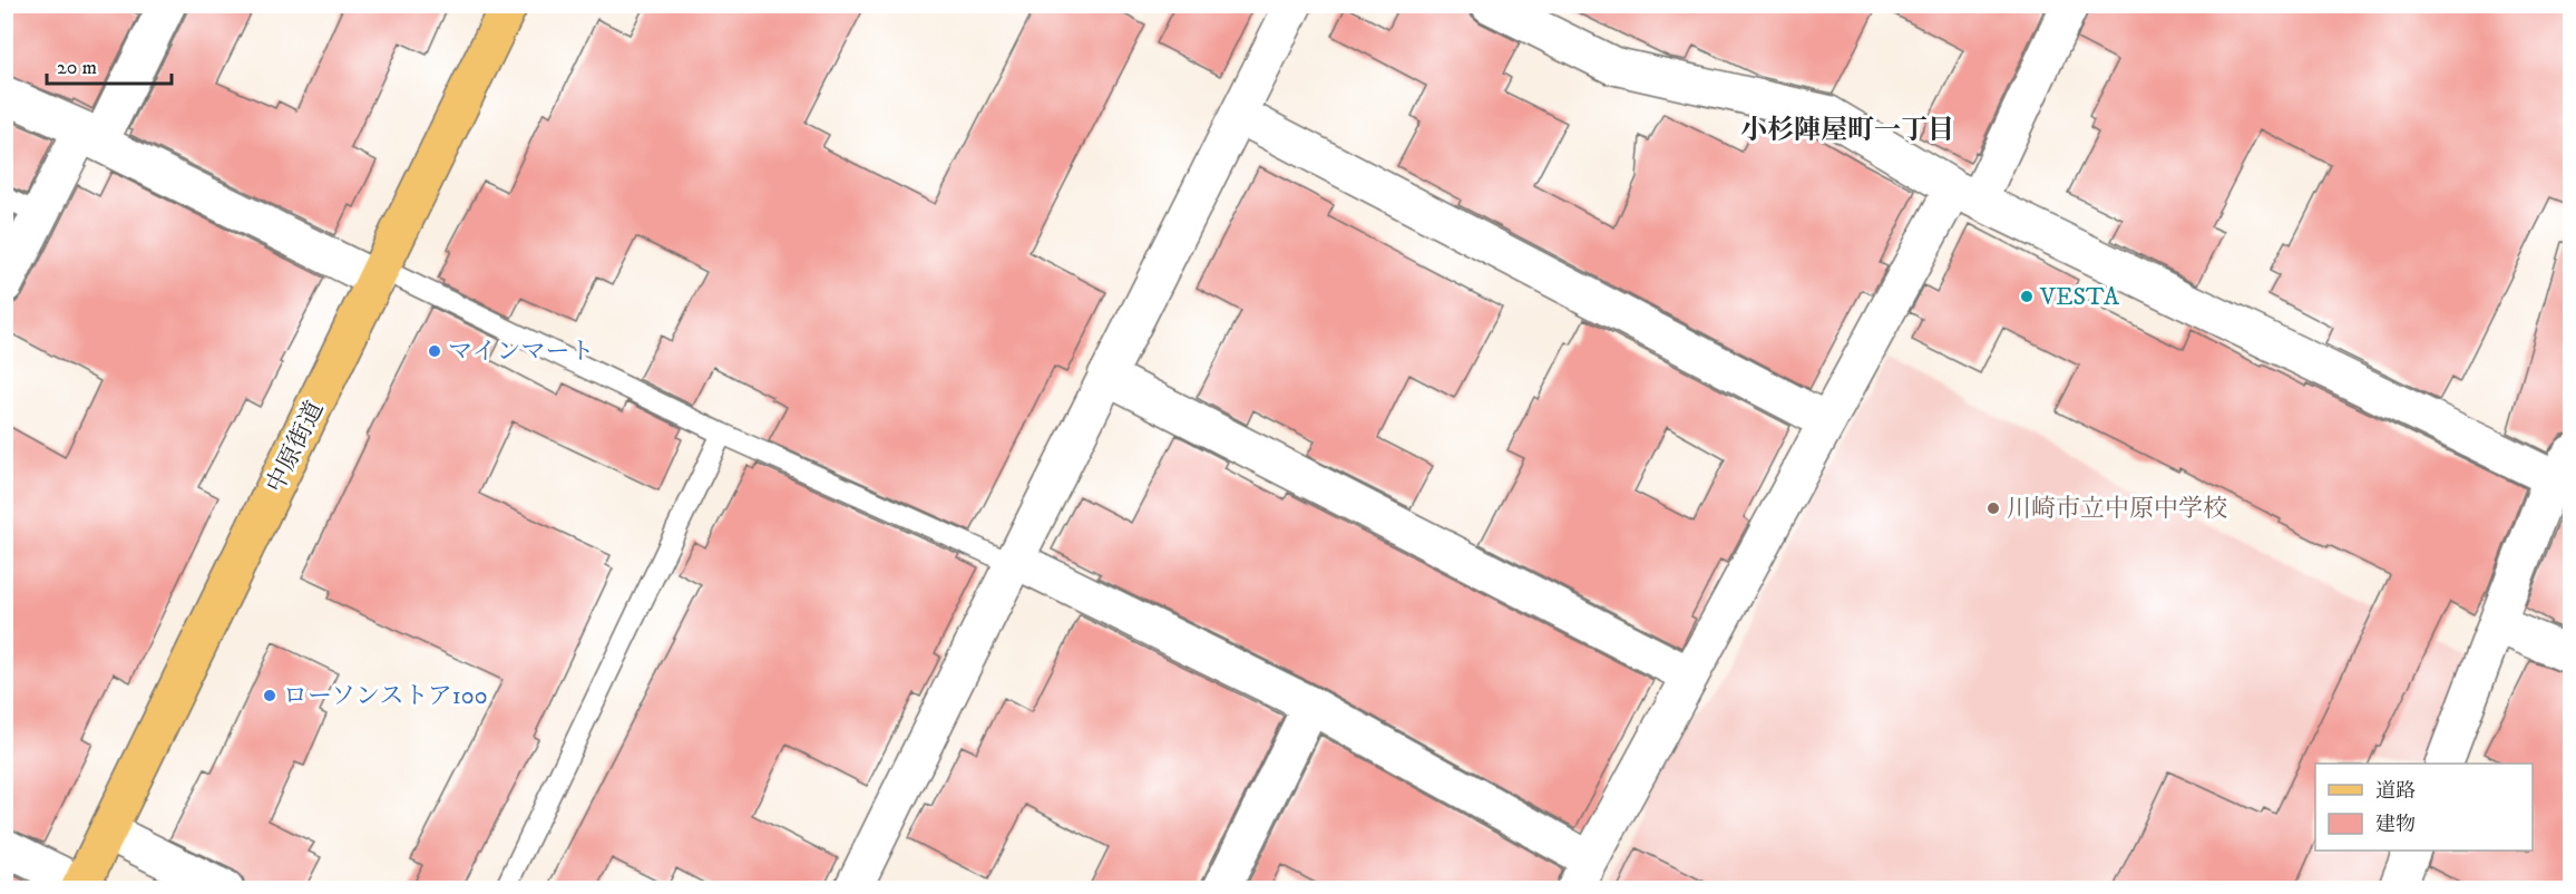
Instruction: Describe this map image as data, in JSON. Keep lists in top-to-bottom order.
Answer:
{
  "streets": {
    "main road": ["中原街道"]
  },
  "districts": ["小杉陣屋町一丁目"],
  "places": [
    "VESTA",
    "マインマート",
    "川崎市立中原中学校",
    "ローソンストア100"
  ],
  "legend": ["道路", "建物"],
  "scale_bar": "20 m"
}
